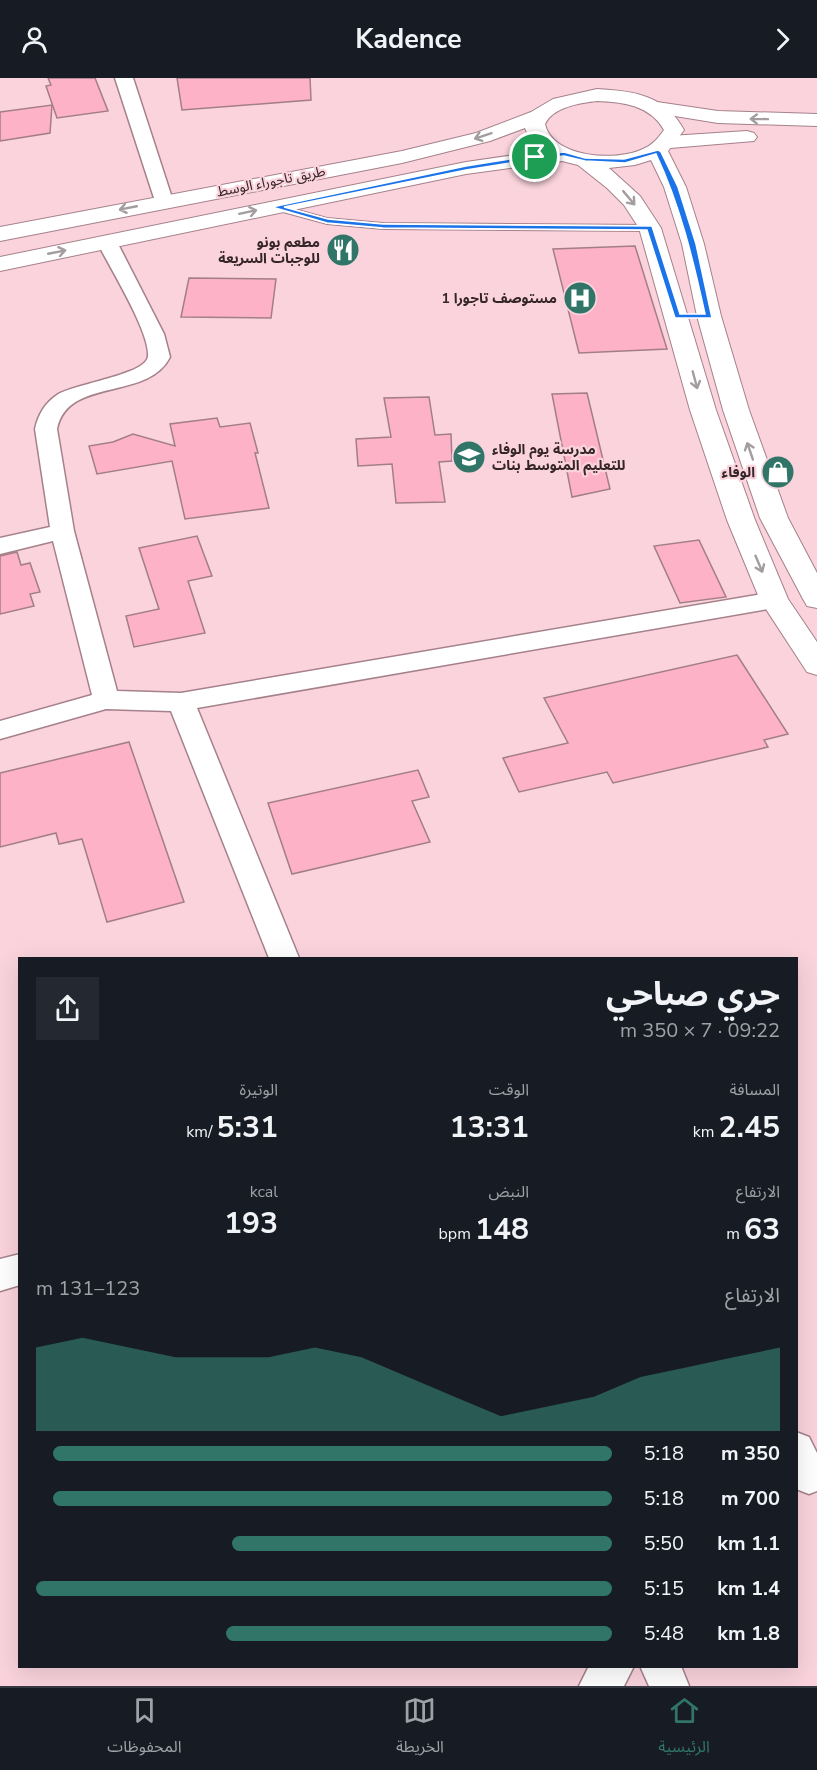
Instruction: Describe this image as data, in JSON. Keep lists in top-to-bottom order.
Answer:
{
  "streets": {
    "main road": ["طريق تاجوراء الوسط"]
  },
  "places": {
    "restaurant": ["مطعم بونو للوجبات السريعة"],
    "hospital": ["مستوصف تاجورا 1"],
    "school or university": ["مدرسة يوم الوفاء للتعليم المتوسط بنات"],
    "shop": ["الوفاء"]
  },
  "page": {
    "header": "Kadence",
    "heading": ["جري صباحي", "09:22 · 7 × 350 m"],
    "stats": [
      ["المسافة", "2.45 km"],
      ["الوقت", "13:31"],
      ["الوتيرة", "5:31 /km"],
      ["الارتفاع", "63 m"],
      ["النبض", "148 bpm"],
      ["kcal", "193"]
    ],
    "chart": ["الارتفاع", "123–131 m"],
    "list": [
      {
        "name": "350 m",
        "note": "5:18"
      },
      {
        "name": "700 m",
        "note": "5:18"
      },
      {
        "name": "1.1 km",
        "note": "5:50"
      },
      {
        "name": "1.4 km",
        "note": "5:15"
      },
      {
        "name": "1.8 km",
        "note": "5:48"
      }
    ],
    "tabs": ["الرئيسية", "الخريطة", "المحفوظات"]
  }
}
